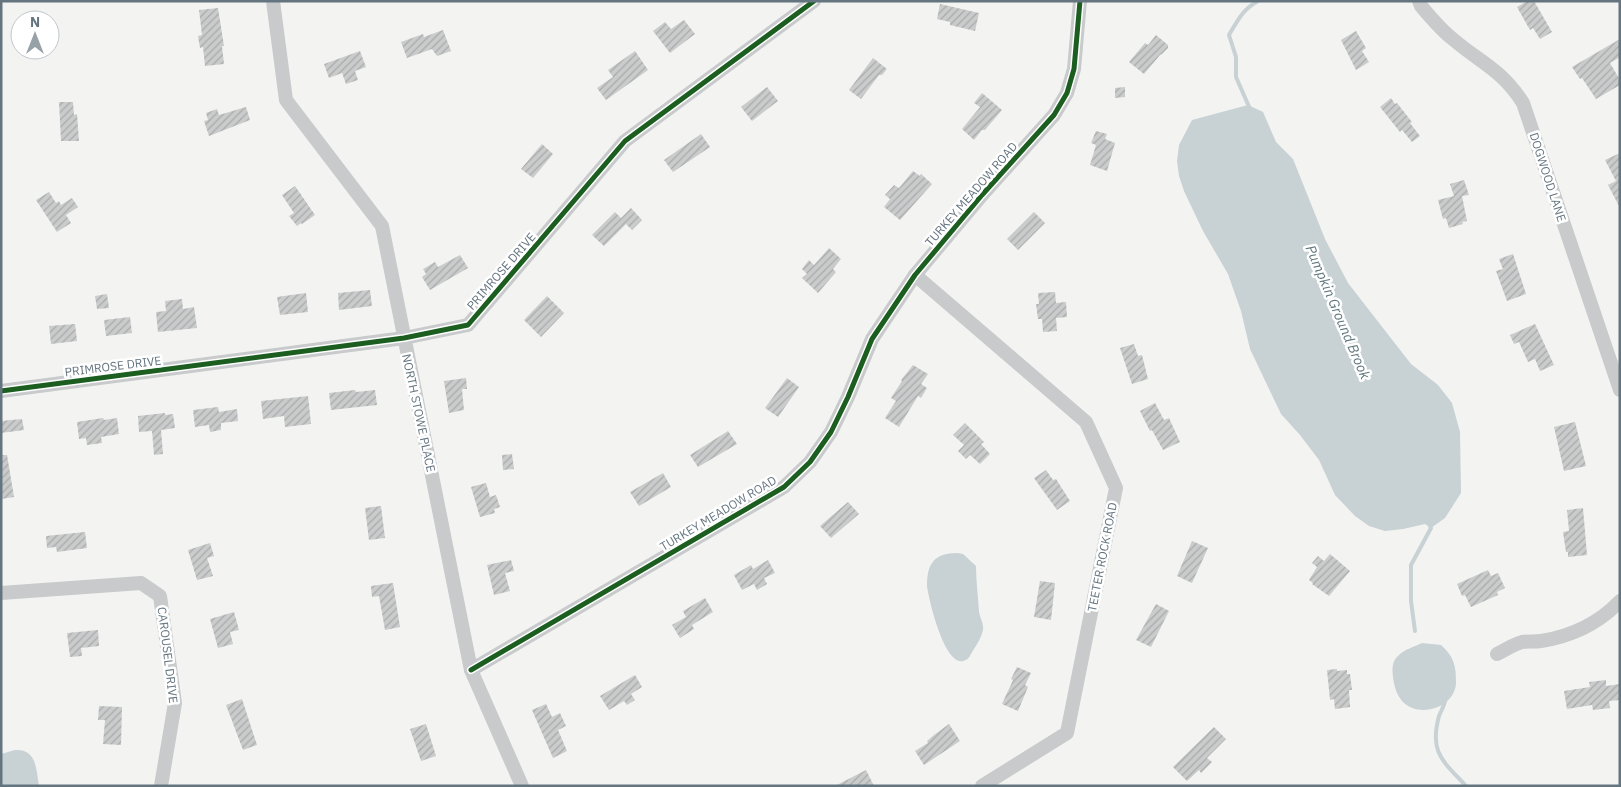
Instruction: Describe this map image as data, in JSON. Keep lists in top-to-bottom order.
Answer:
{
  "streets": {
    "street": [
      "DOGWOOD LANE",
      "TURKEY MEADOW ROAD",
      "PRIMROSE DRIVE",
      "NORTH STOWE PLACE",
      "TEETER ROCK ROAD",
      "CAROUSEL DRIVE"
    ]
  },
  "crossings": [
    ["TURKEY MEADOW ROAD", "NORTH STOWE PLACE"],
    ["TURKEY MEADOW ROAD", "TEETER ROCK ROAD"],
    ["PRIMROSE DRIVE", "NORTH STOWE PLACE"]
  ],
  "water": ["Pumpkin Ground Brook"],
  "north": "top"
}
